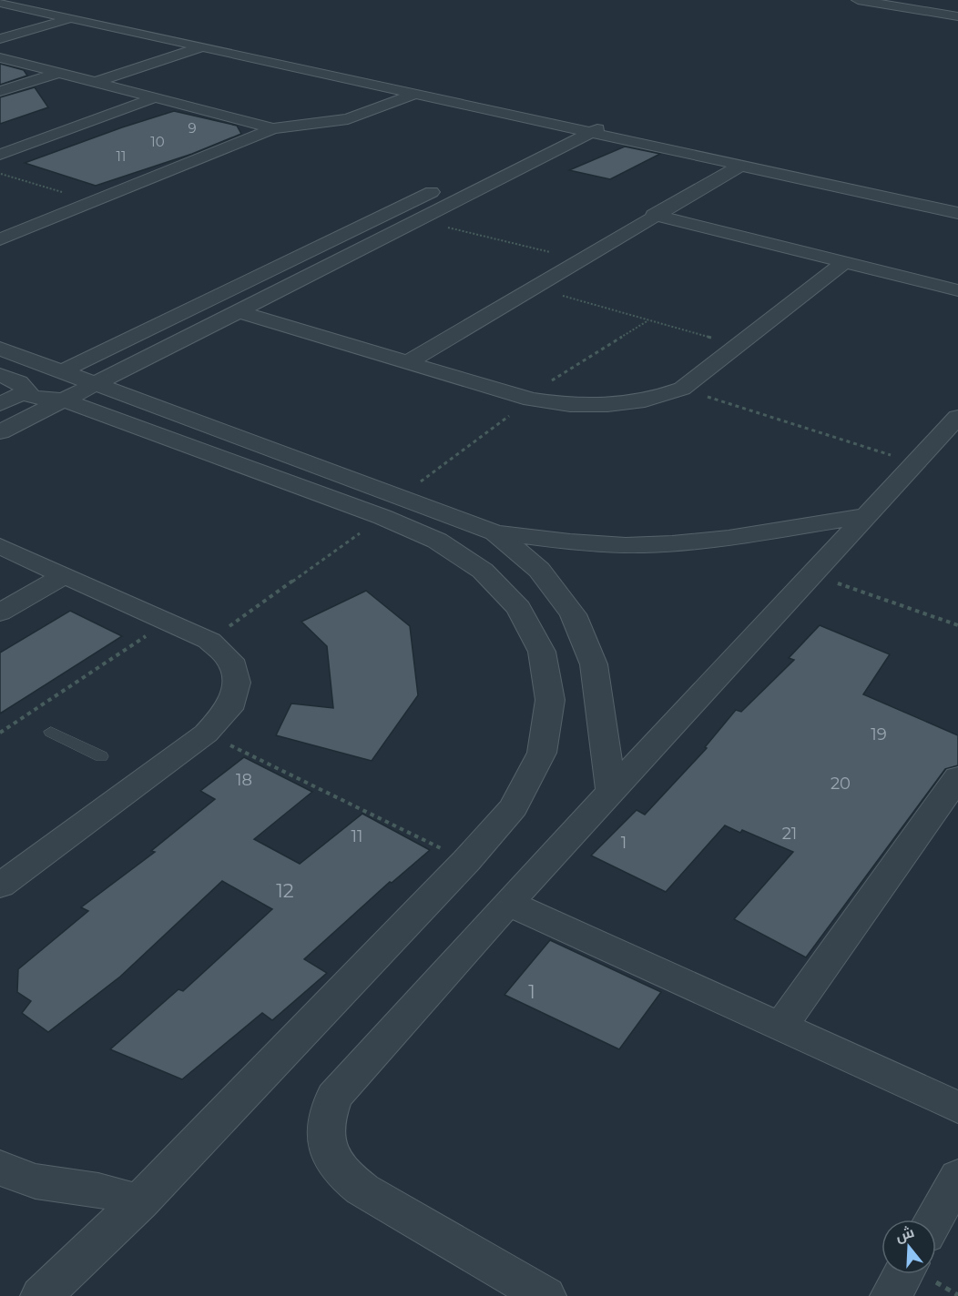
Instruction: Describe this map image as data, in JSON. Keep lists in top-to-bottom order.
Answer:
{
  "house_numbers": [
    "9",
    "10",
    "11",
    "19",
    "18",
    "20",
    "21",
    "11",
    "1",
    "12",
    "1"
  ],
  "north": "top"
}
